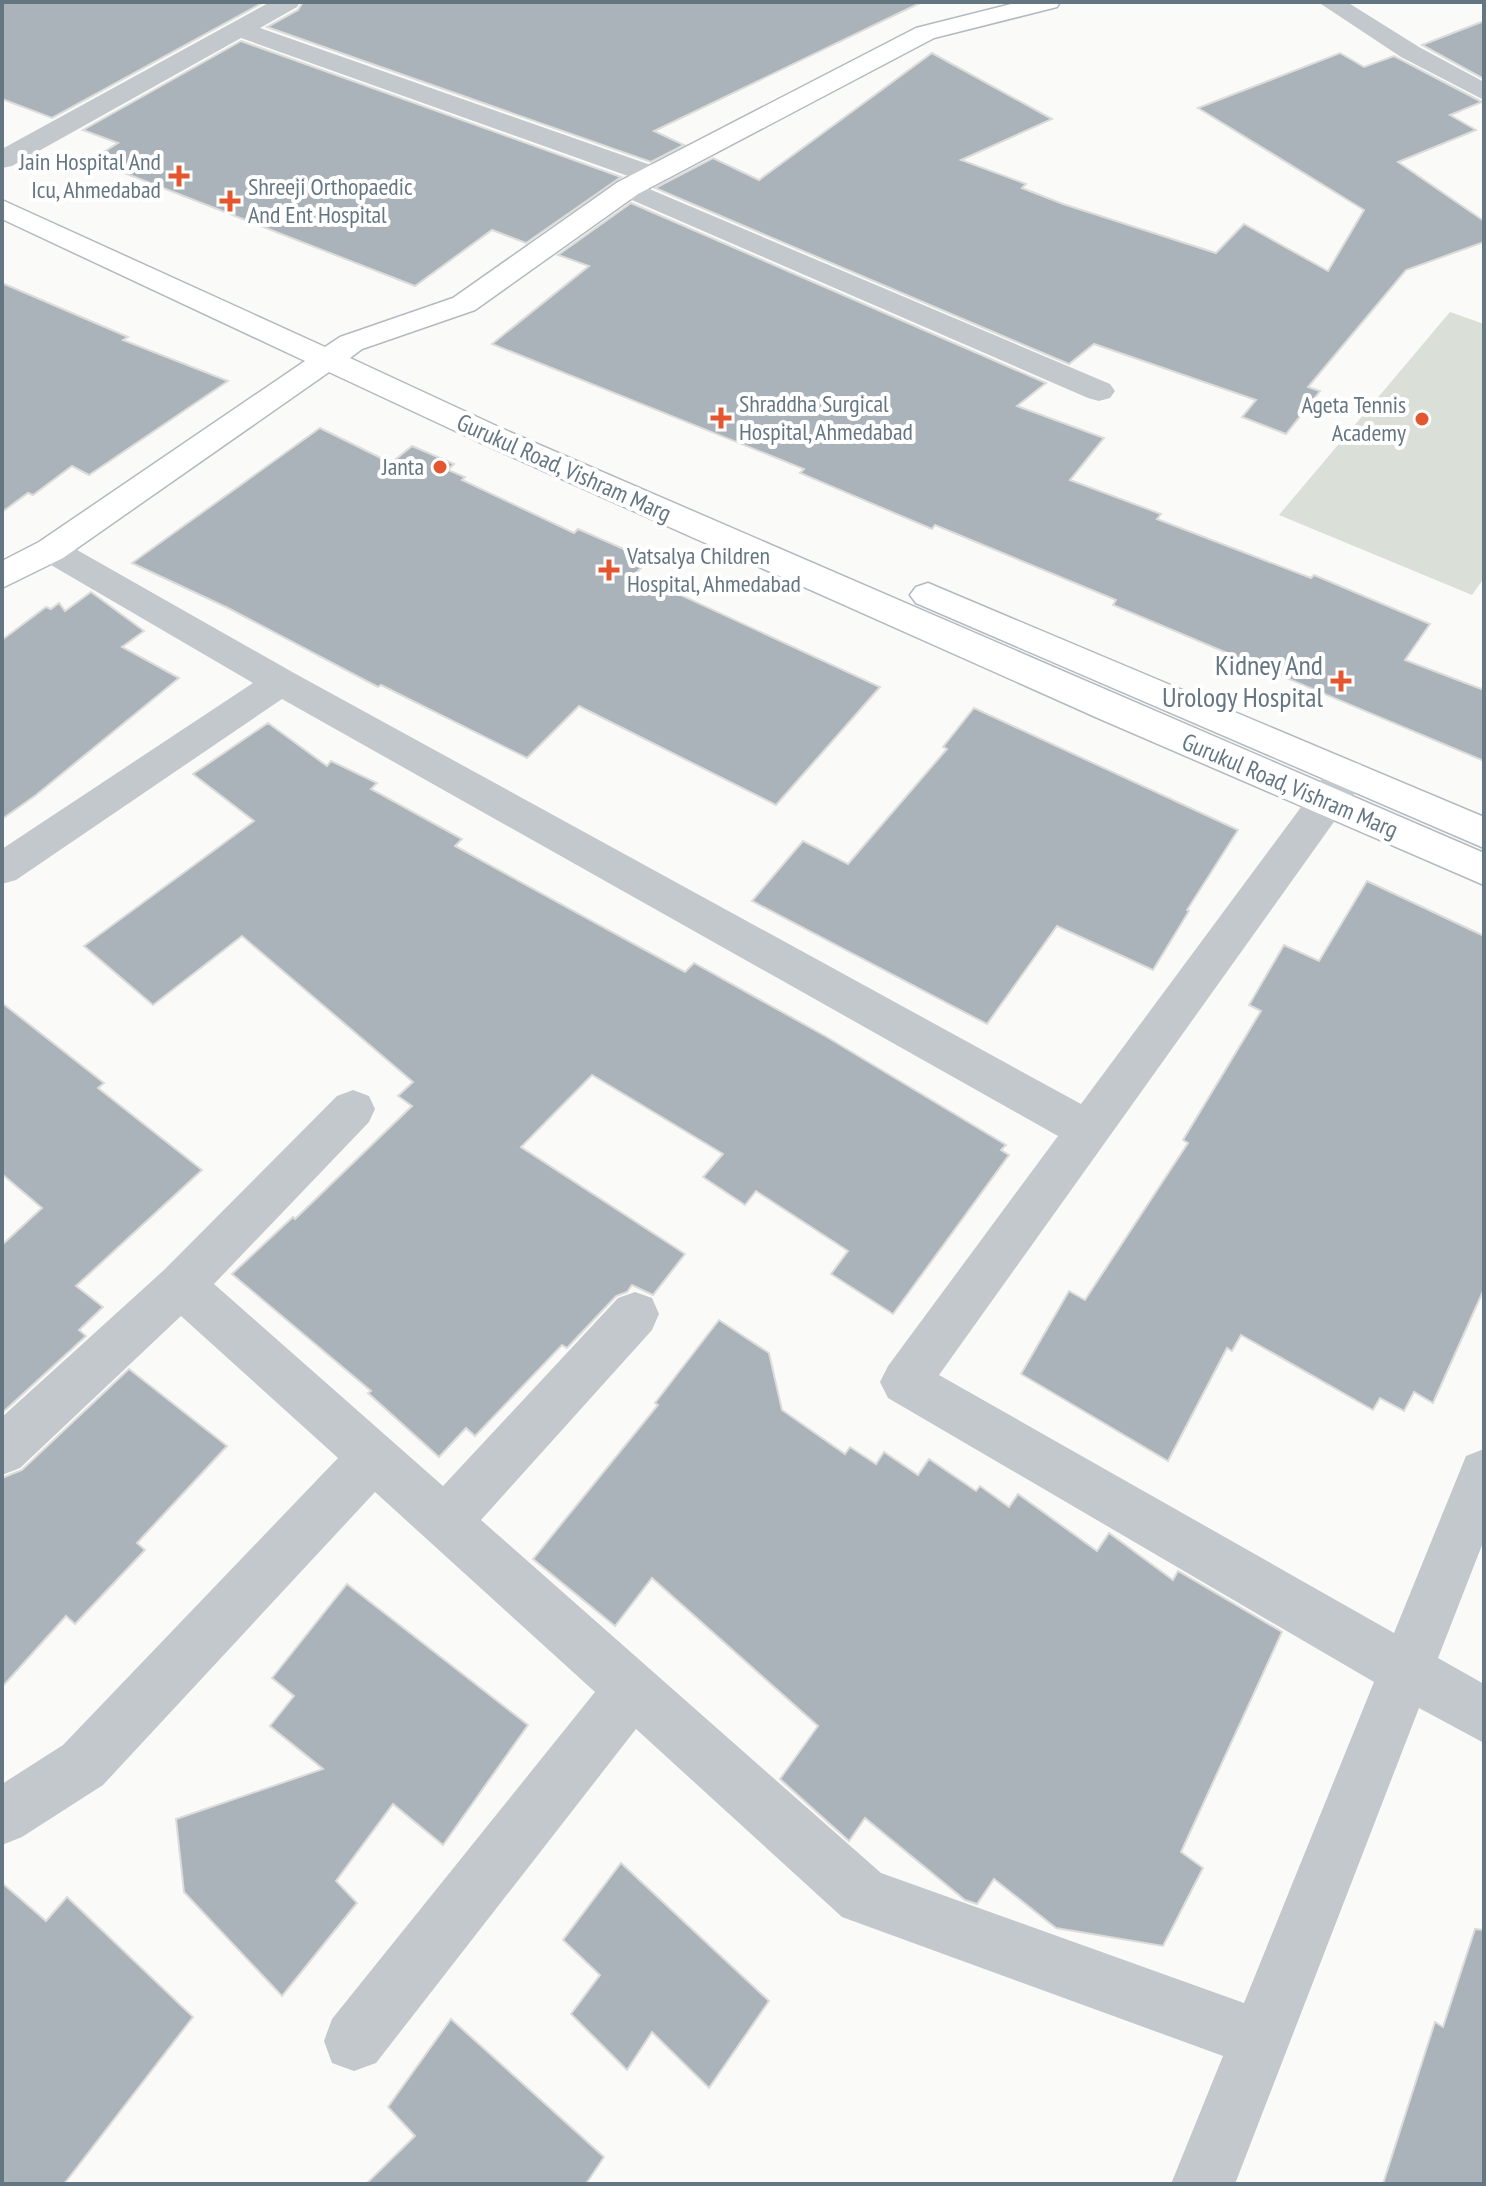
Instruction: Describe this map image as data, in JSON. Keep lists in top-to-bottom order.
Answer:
{
  "streets": {
    "street": ["Gurukul Road, Vishram Marg"]
  },
  "places": {
    "health": [
      "Jain Hospital And Icu, Ahmedabad",
      "Shreeji Orthopaedic And Ent Hospital",
      "Shraddha Surgical Hospital, Ahmedabad",
      "Vatsalya Children Hospital, Ahmedabad",
      "Kidney And Urology Hospital"
    ],
    "other": ["Ageta Tennis Academy", "Janta"]
  }
}
